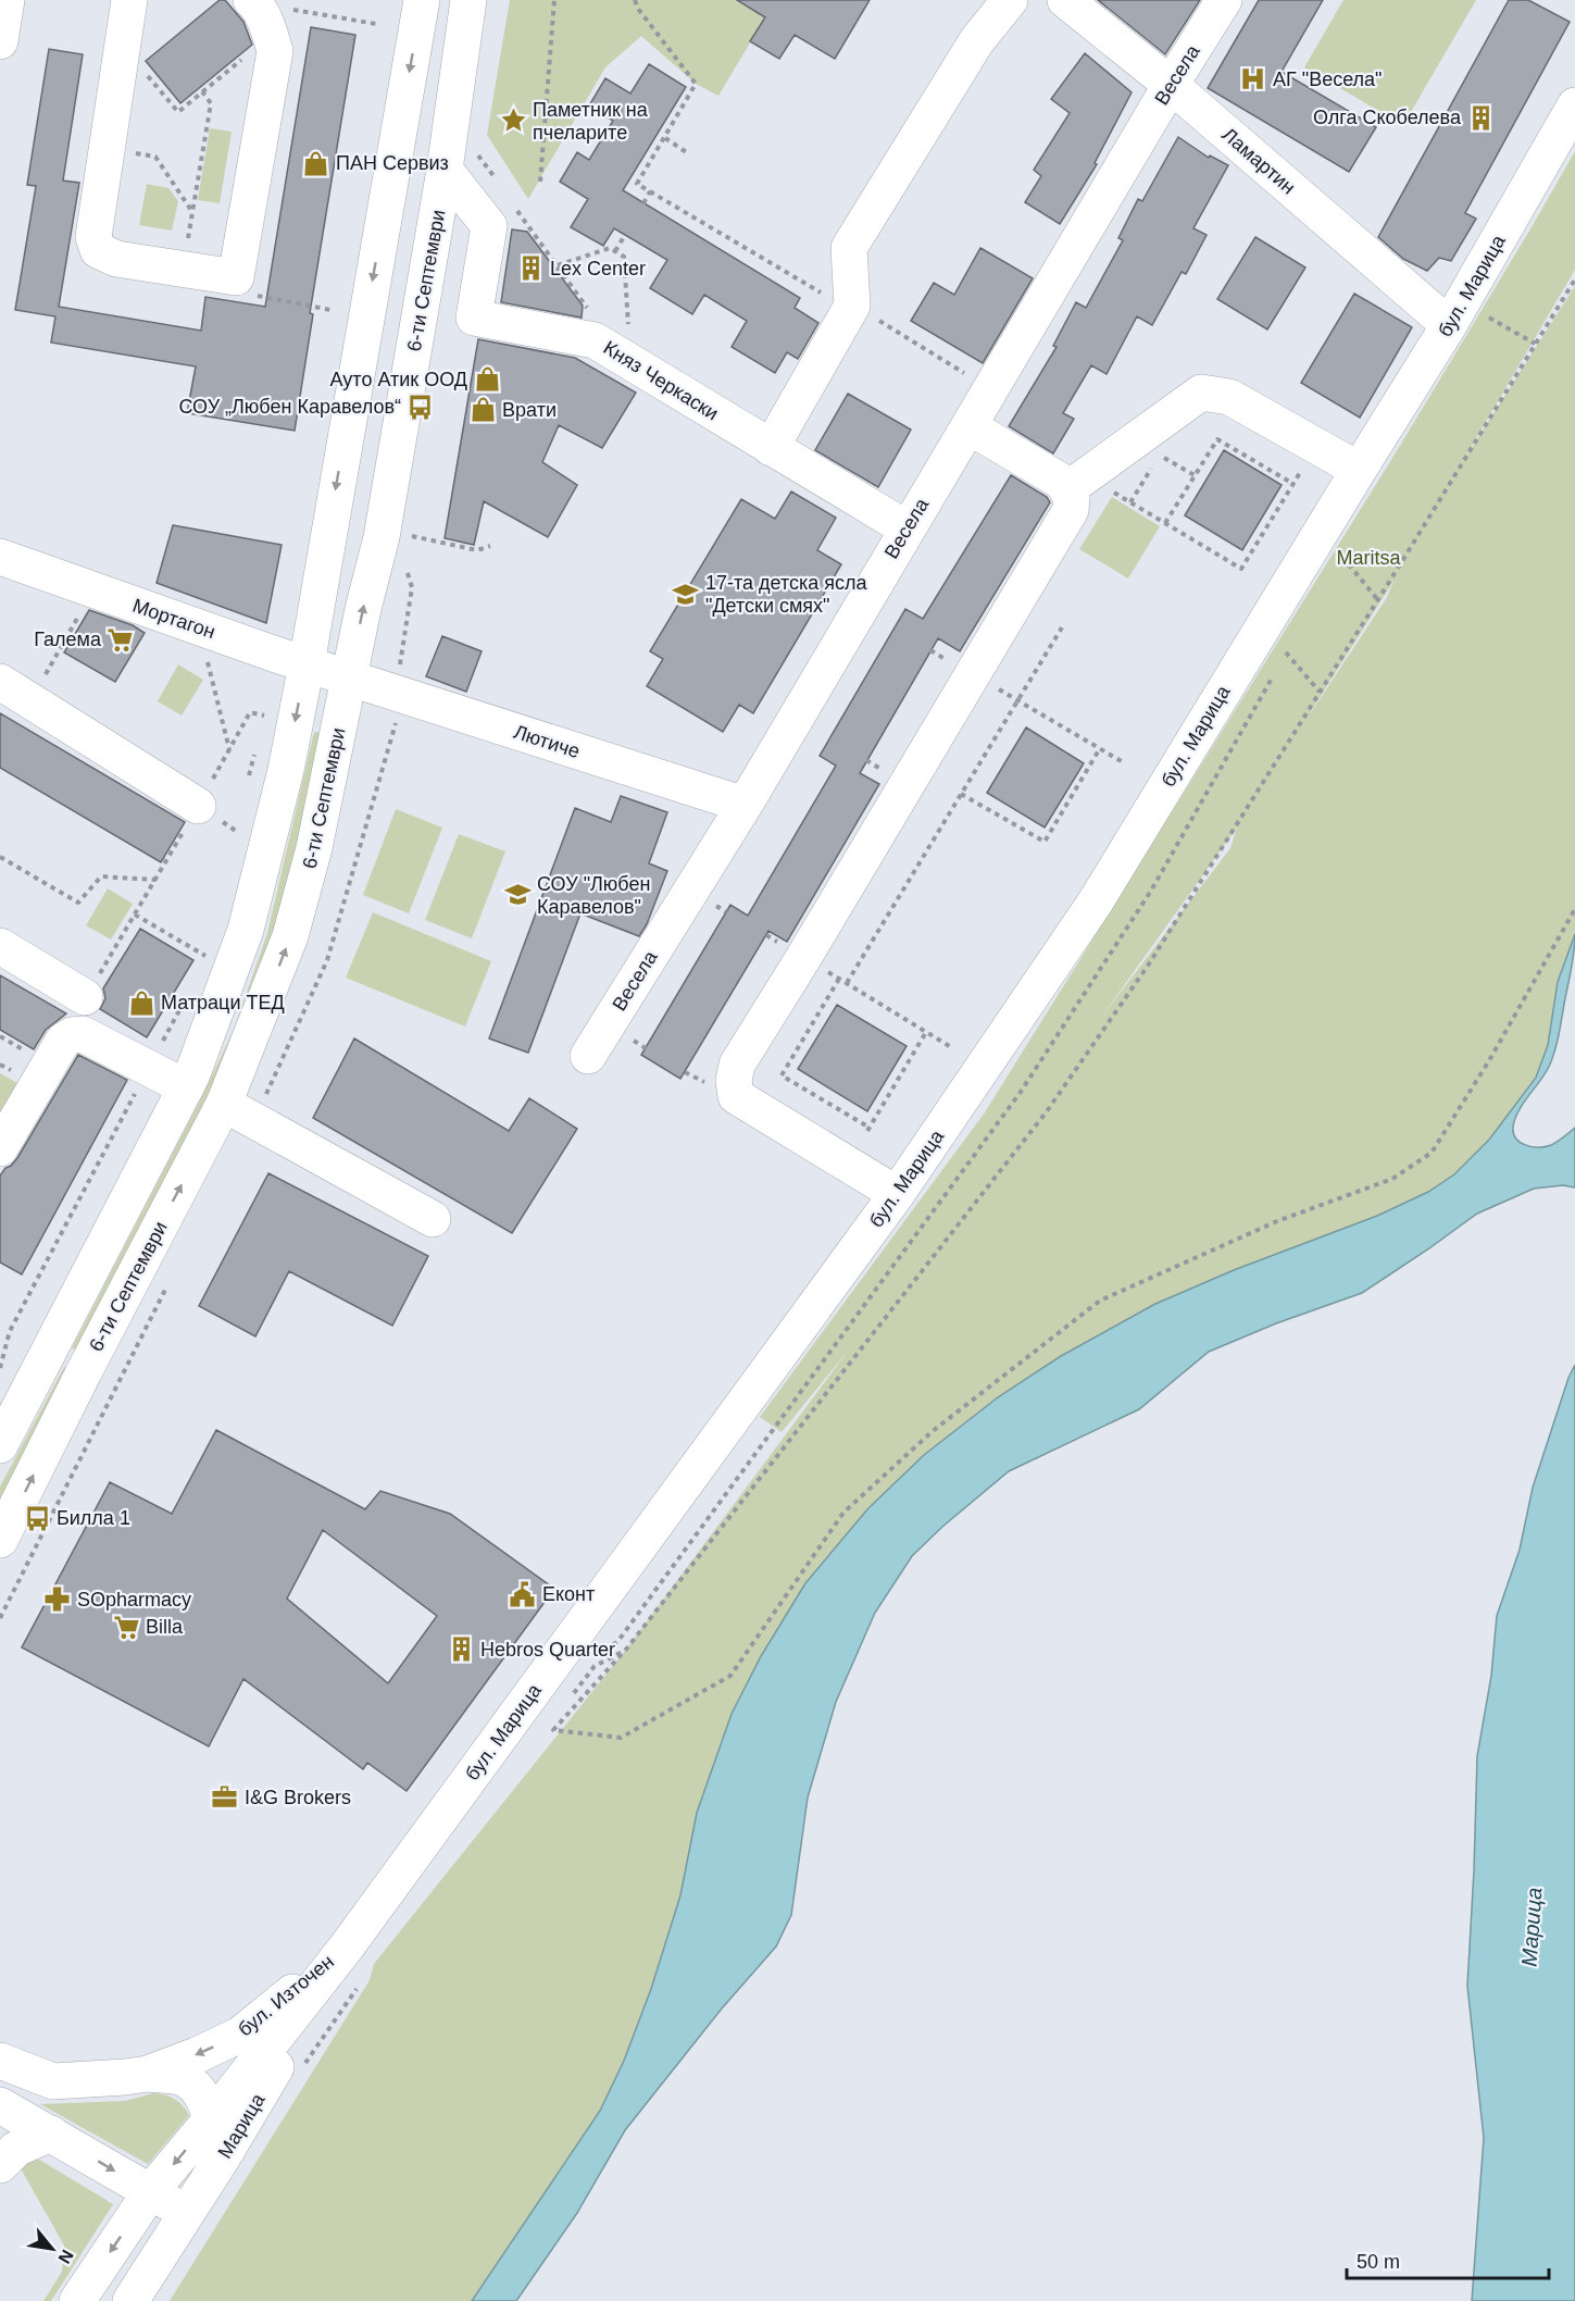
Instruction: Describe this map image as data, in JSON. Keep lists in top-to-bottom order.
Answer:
{
  "streets": {
    "street": [
      "Весела",
      "Ламартин",
      "6-ти Септември",
      "бул. Марица",
      "Княз Черкаски",
      "Мортагон",
      "Лютиче",
      "бул. Източен",
      "Марица"
    ]
  },
  "crossings": [
    ["Весела", "Ламартин"],
    ["Весела", "Княз Черкаски"],
    ["Весела", "Лютиче"],
    ["Ламартин", "бул. Марица"],
    ["6-ти Септември", "Княз Черкаски"],
    ["6-ти Септември", "Мортагон"],
    ["6-ти Септември", "Лютиче"],
    ["бул. Марица", "бул. Източен"],
    ["бул. Марица", "Марица"],
    ["Мортагон", "Лютиче"],
    ["бул. Източен", "Марица"]
  ],
  "one_way": ["бул. Източен"],
  "water": ["Марица"],
  "parks": ["Maritsa"],
  "places": {
    "hospital": ["АГ \"Весела\""],
    "building": ["Олга Скобелева", "Lex Center", "Hebros Quarter"],
    "place": ["Паметник на пчеларите"],
    "shop": [
      "ПАН Сервиз",
      "Ауто Атик ООД",
      "Врати",
      "Матраци ТЕД"
    ],
    "bus stop": ["СОУ „Любен Каравелов“", "Билла 1"],
    "school or university": ["17-та детска ясла \"Детски смях\"", "СОУ \"Любен Каравелов\""],
    "supermarket": ["Галема", "Billa"],
    "public building": ["Еконт"],
    "pharmacy": ["SOpharmacy"],
    "office": ["I&G Brokers"]
  },
  "scale_bar": "50 m",
  "north": "bottom right"
}
